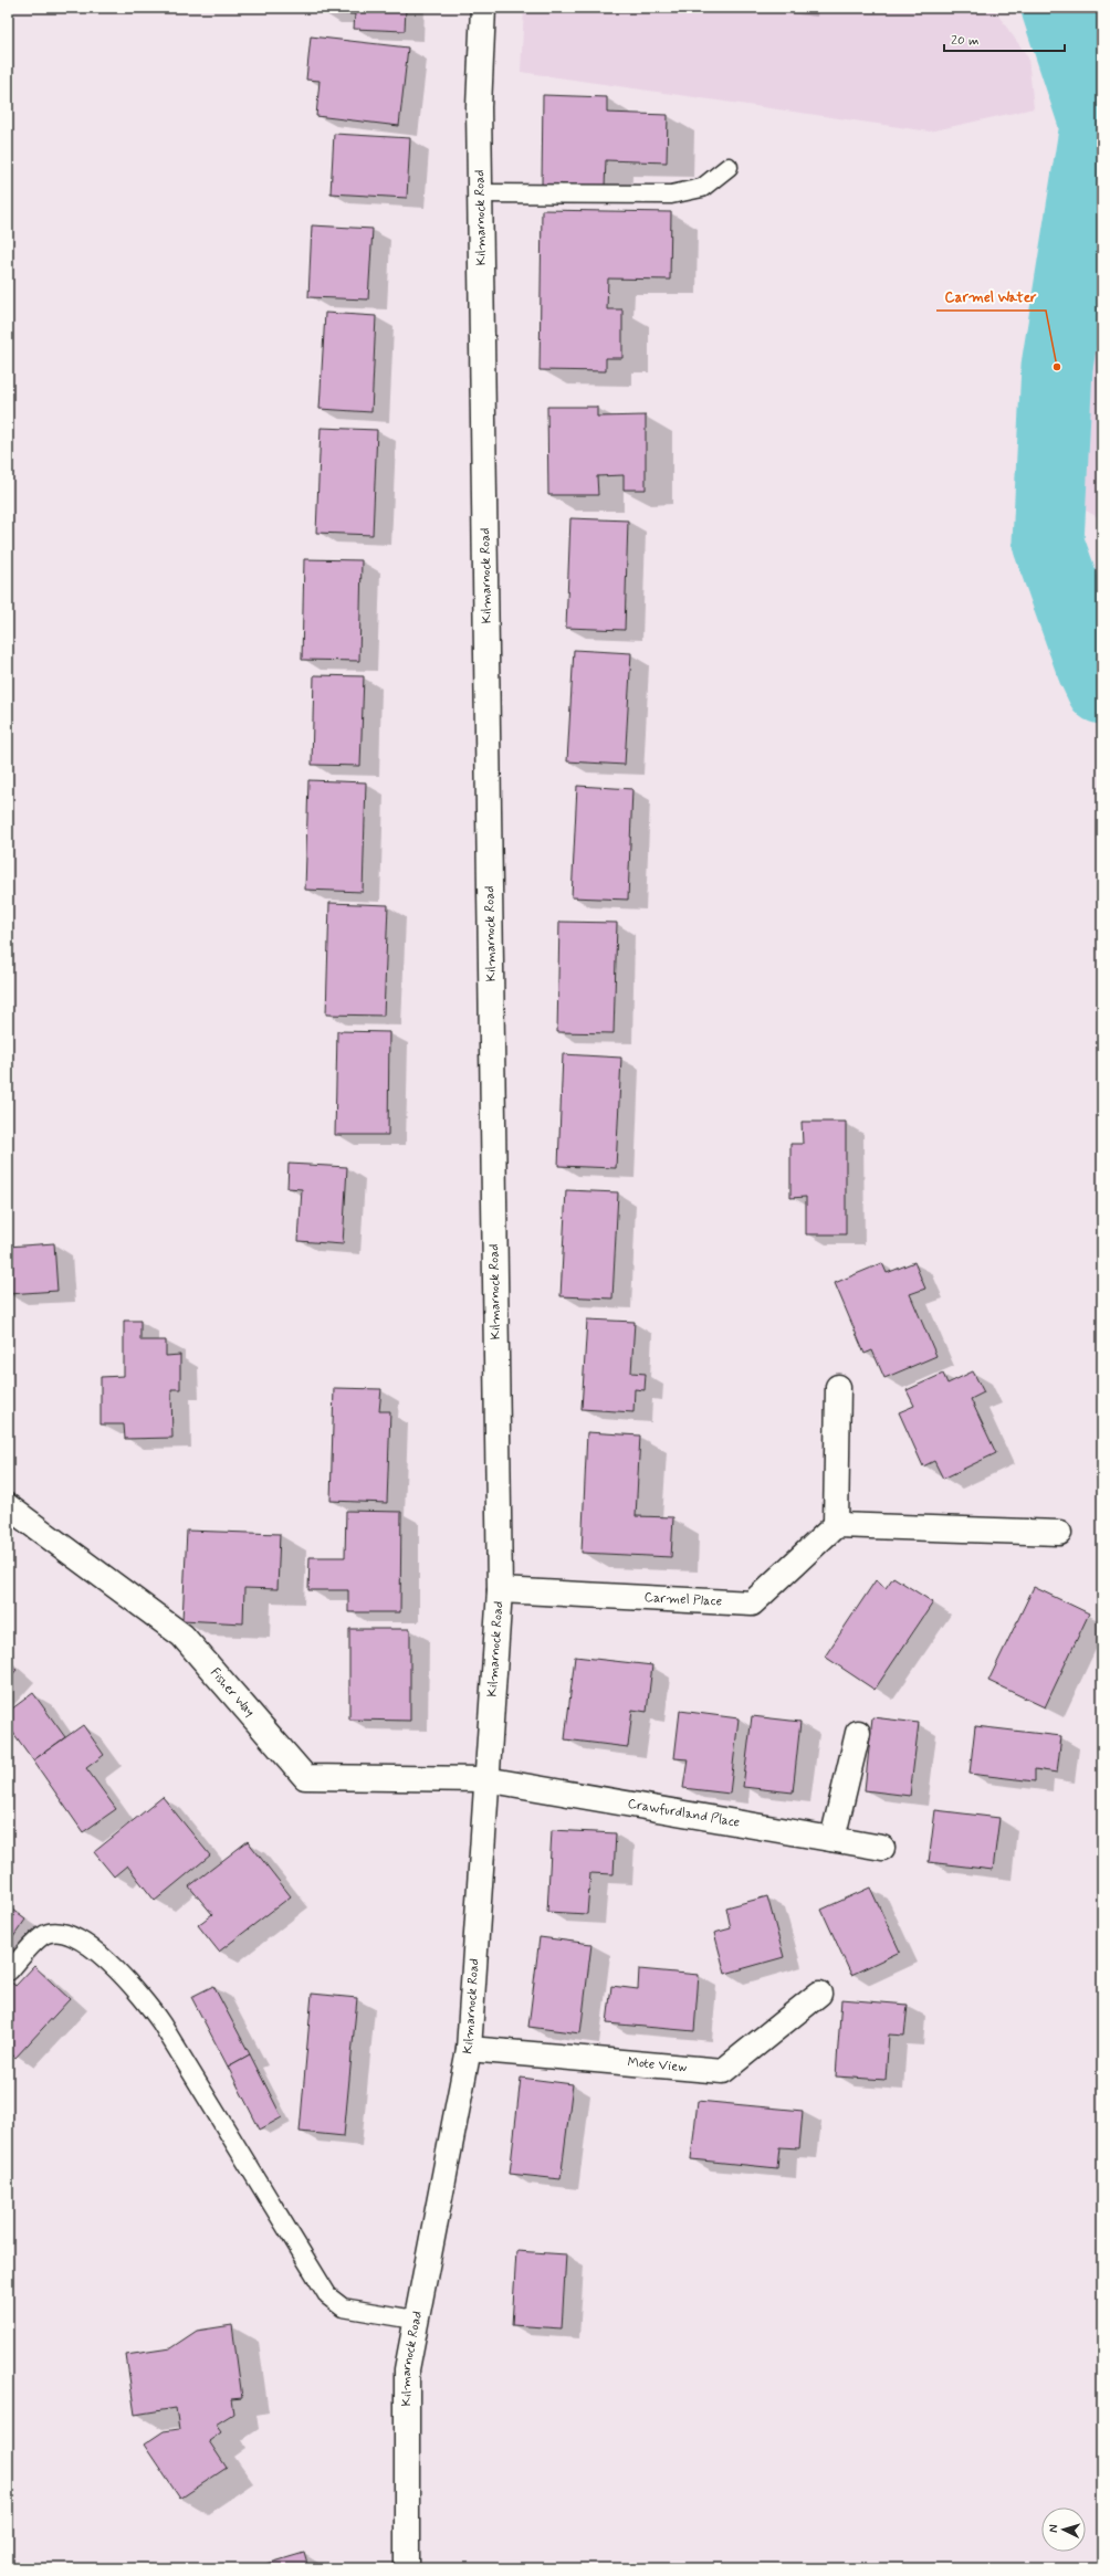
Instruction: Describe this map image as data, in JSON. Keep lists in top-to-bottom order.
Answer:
{
  "streets": {
    "main road": [
      "Kilmarnock Road",
      "Carmel Place",
      "Fisher Way",
      "Crawfurdland Place",
      "Mote View"
    ]
  },
  "crossings": [
    ["Kilmarnock Road", "Carmel Place"],
    ["Kilmarnock Road", "Fisher Way"],
    ["Kilmarnock Road", "Crawfurdland Place"],
    ["Kilmarnock Road", "Mote View"],
    ["Fisher Way", "Crawfurdland Place"]
  ],
  "places": ["Carmel Water"],
  "scale_bar": "20 m",
  "north": "left"
}
